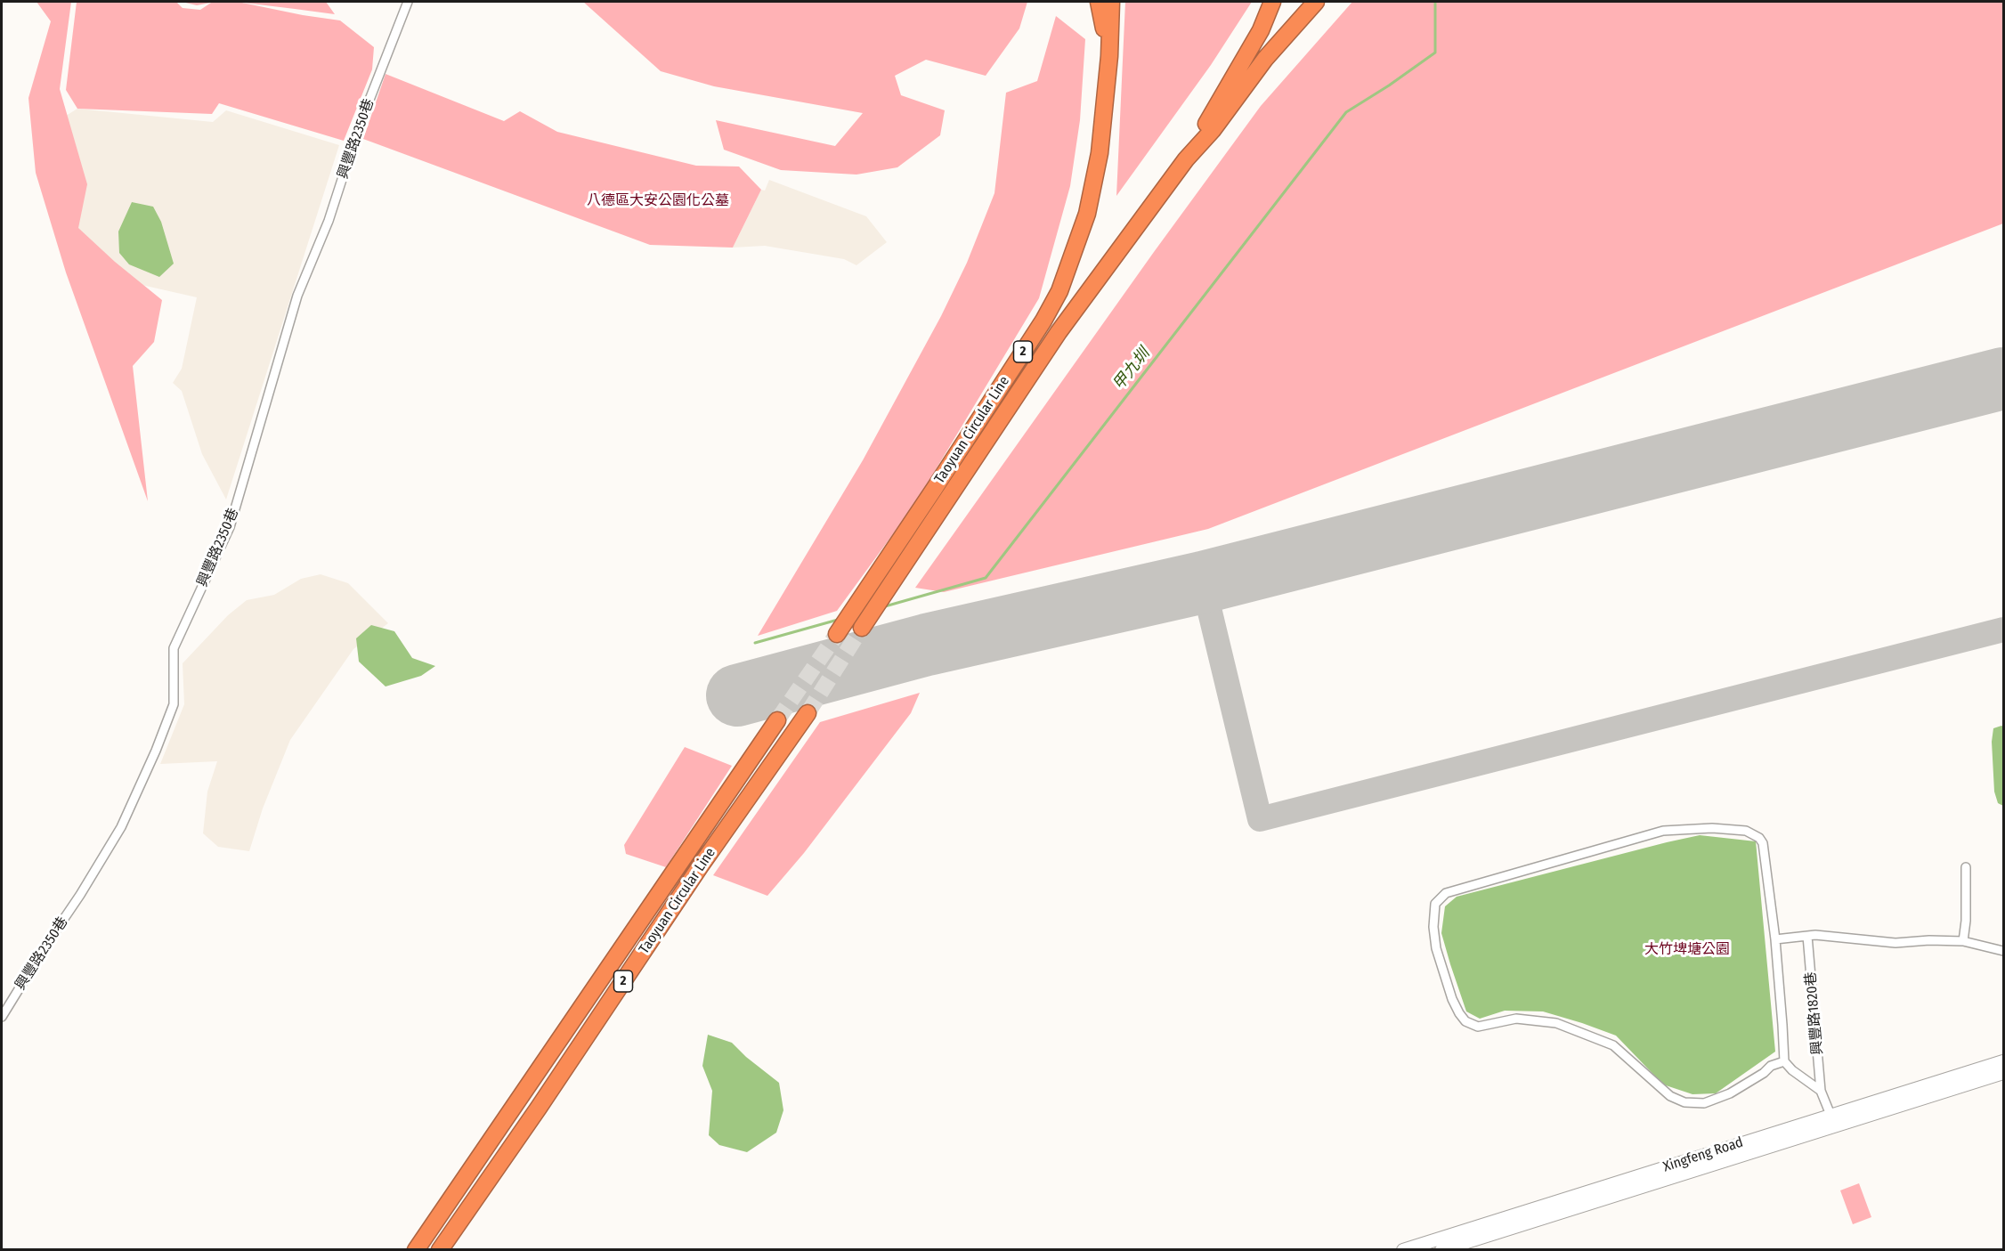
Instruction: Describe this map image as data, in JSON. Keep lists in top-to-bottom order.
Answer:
{
  "streets": {
    "highway": ["2", "Taoyuan Circular Line"],
    "main road": ["Xingfeng Road"],
    "street": ["興豐路2350巷", "興豐路1820巷"]
  },
  "water": ["甲九圳"],
  "parks": ["八德區大安公園化公墓", "大竹埤塘公園"]
}
